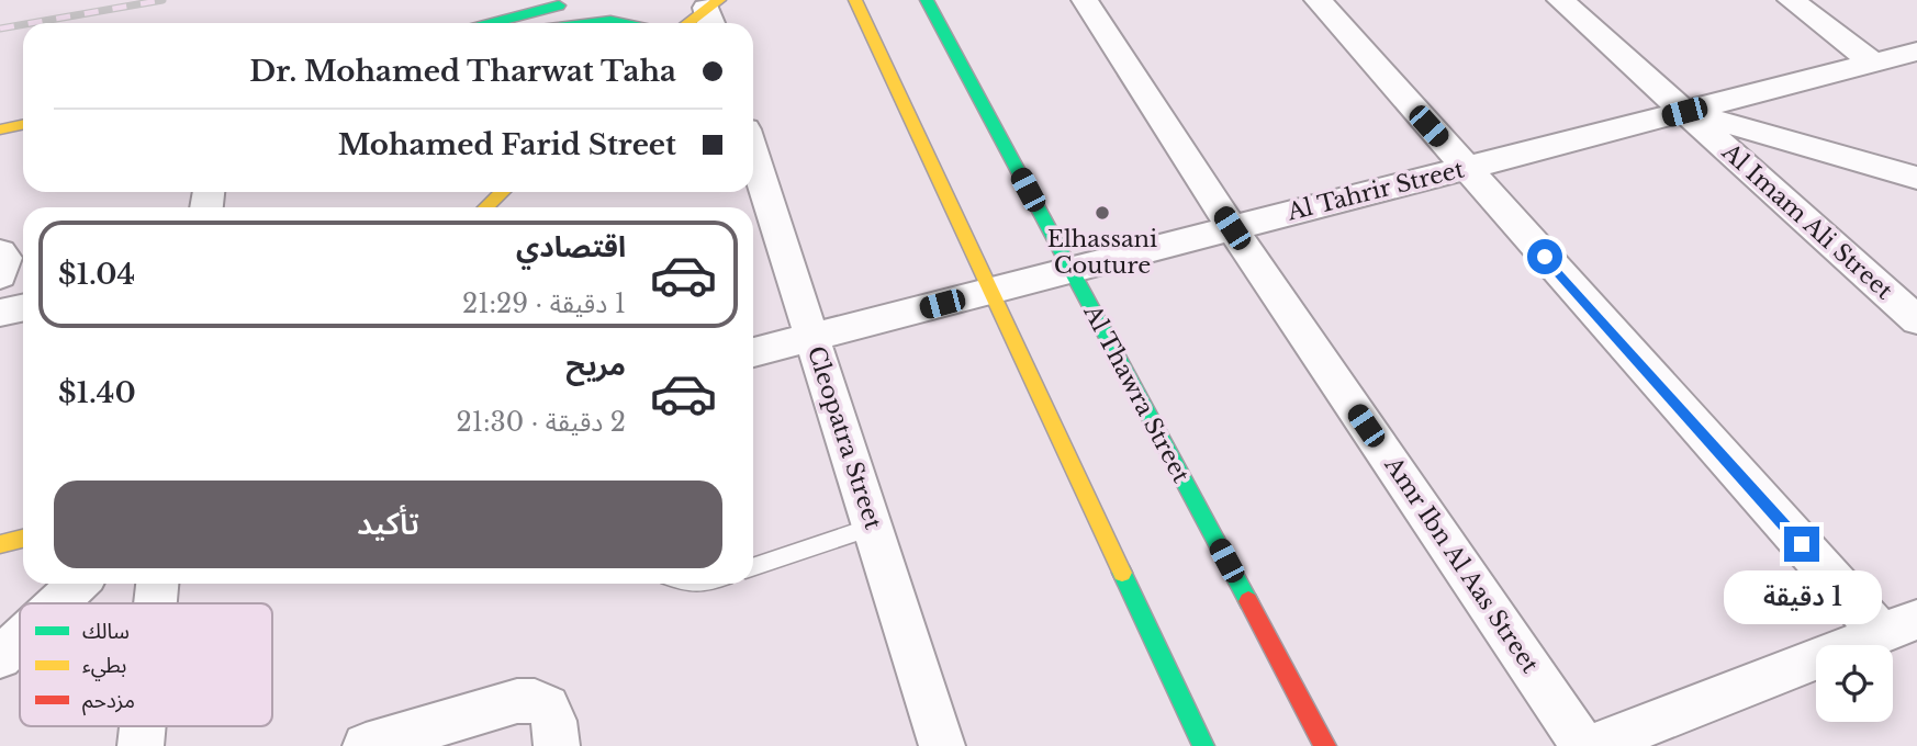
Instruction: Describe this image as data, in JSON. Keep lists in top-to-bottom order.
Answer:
{
  "streets": {
    "street": [
      "Al Tahrir Street",
      "Al Imam Ali Street",
      "Al Thawra Street",
      "Cleopatra Street",
      "Amr Ibn Al Aas Street"
    ]
  },
  "crossings": [
    ["Al Tahrir Street", "Al Imam Ali Street"],
    ["Al Tahrir Street", "Al Thawra Street"],
    ["Al Tahrir Street", "Cleopatra Street"],
    ["Al Tahrir Street", "Amr Ibn Al Aas Street"]
  ],
  "places": ["Elhassani Couture"],
  "legend": ["سالك", "بطيء", "مزدحم"],
  "page": {
    "banner": ["Dr. Mohamed Tharwat Taha", "Mohamed Farid Street"],
    "list": [
      {
        "name": "اقتصادي",
        "note": "1 دقيقة · 21:29",
        "value": "$1.04"
      },
      {
        "name": "مريح",
        "note": "2 دقيقة · 21:30",
        "value": "$1.40"
      }
    ],
    "buttons": "تأكيد",
    "bubble": "1 دقيقة"
  }
}
